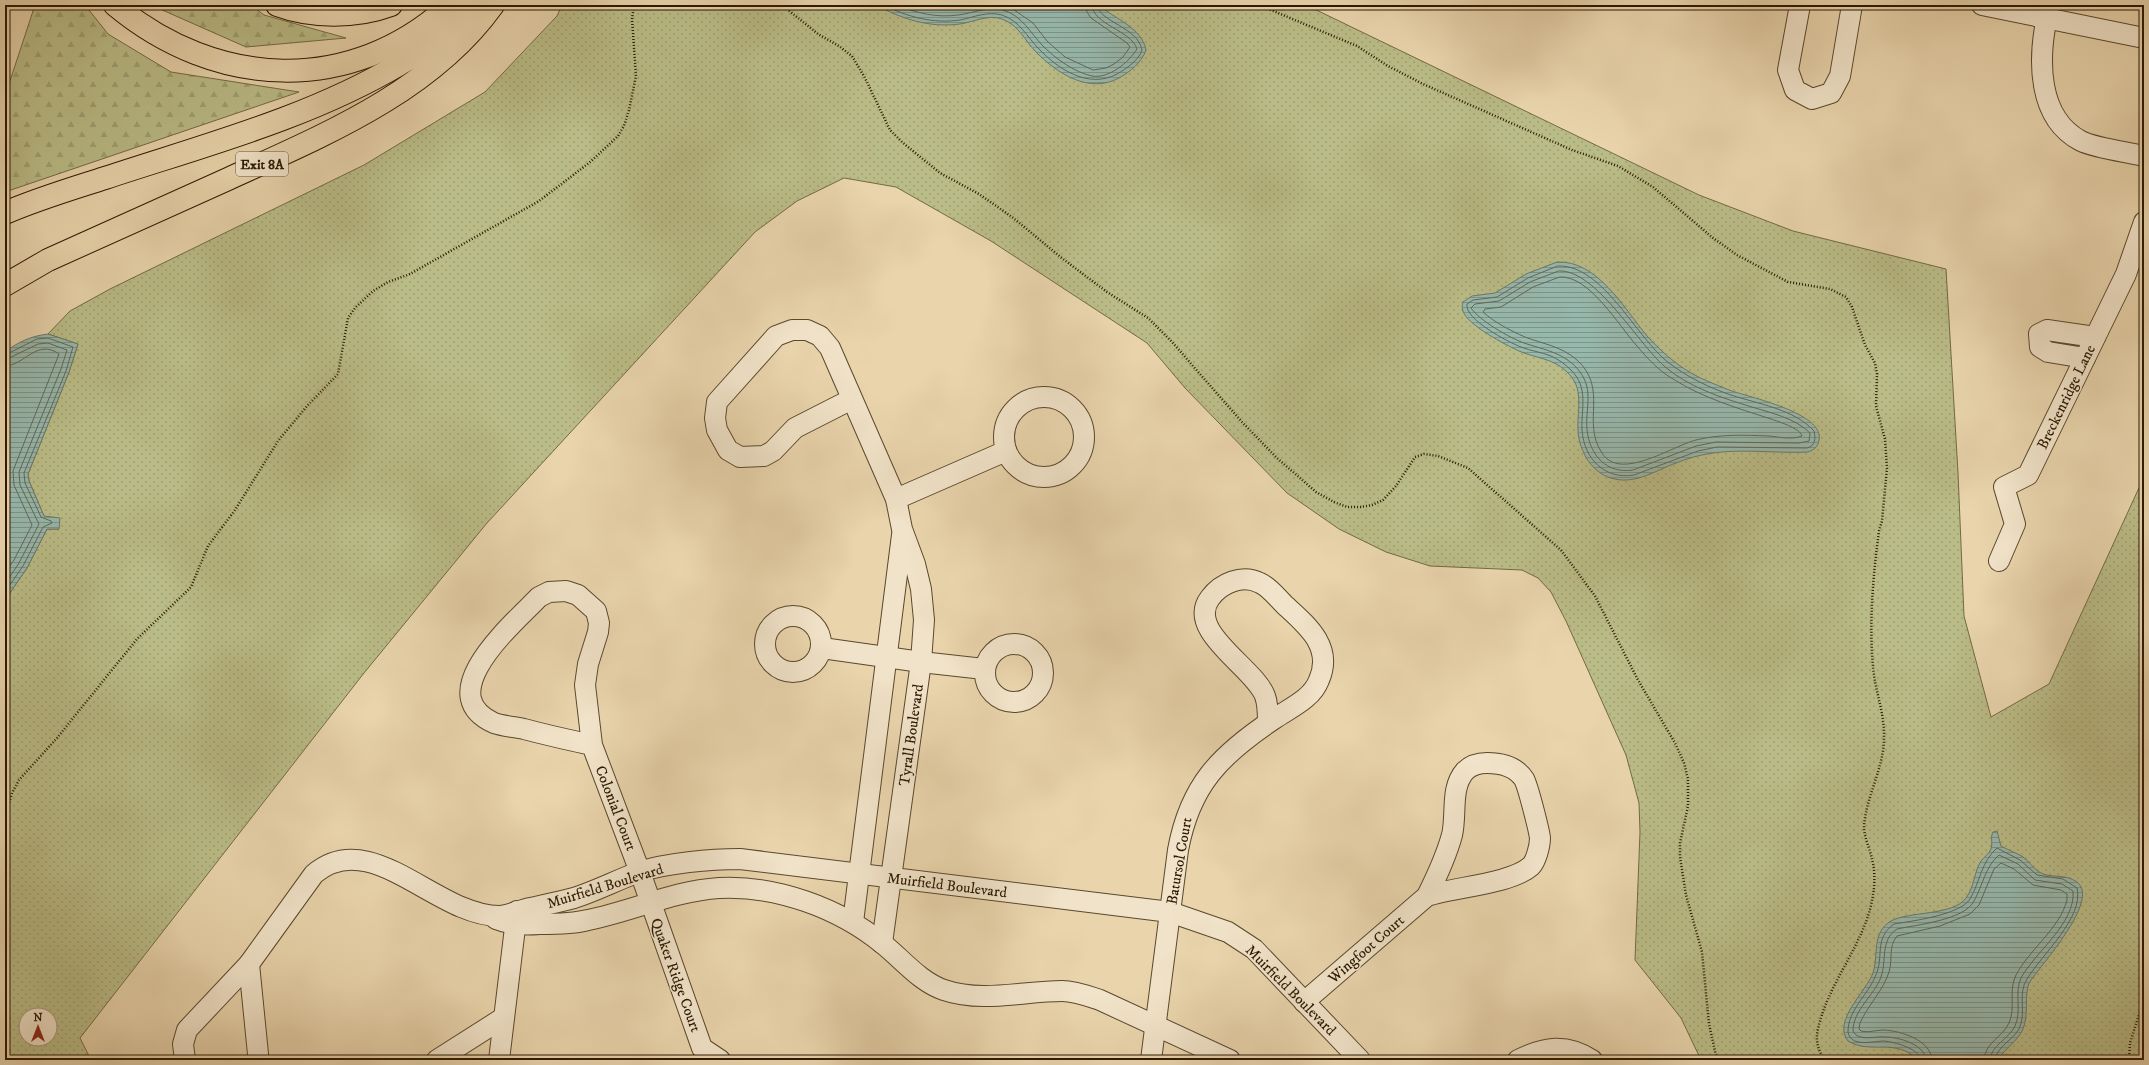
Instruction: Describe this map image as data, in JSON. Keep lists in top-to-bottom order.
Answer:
{
  "streets": {
    "highway": ["Exit 8A"],
    "street": [
      "Breckenridge Lane",
      "Tyrall Boulevard",
      "Colonial Court",
      "Batursol Court",
      "Muirfield Boulevard",
      "Wingfoot Court",
      "Quaker Ridge Court"
    ]
  },
  "crossings": [
    ["Tyrall Boulevard", "Muirfield Boulevard"],
    ["Colonial Court", "Muirfield Boulevard"],
    ["Colonial Court", "Quaker Ridge Court"],
    ["Batursol Court", "Muirfield Boulevard"],
    ["Muirfield Boulevard", "Wingfoot Court"],
    ["Muirfield Boulevard", "Quaker Ridge Court"]
  ],
  "north": "top"
}
